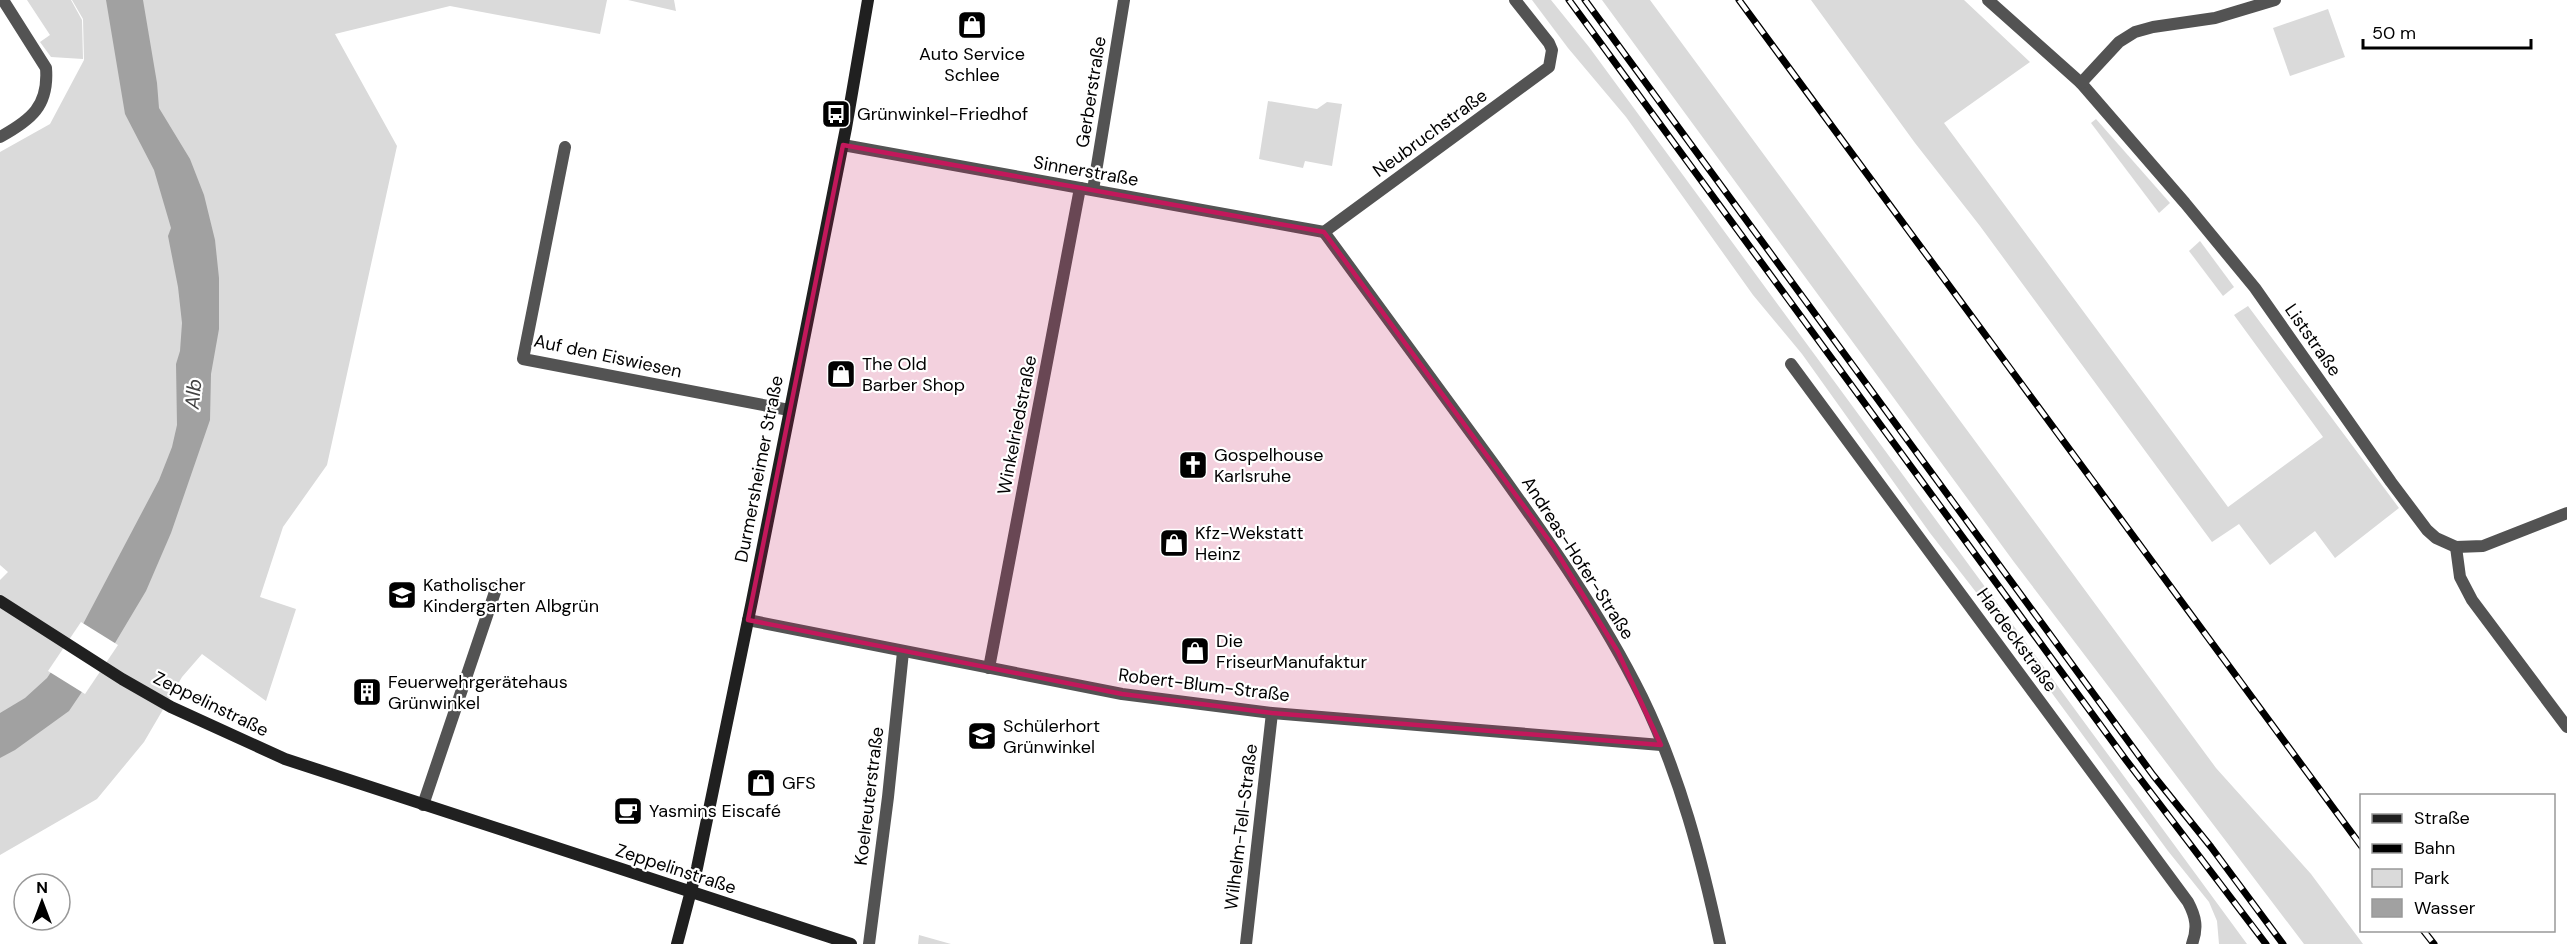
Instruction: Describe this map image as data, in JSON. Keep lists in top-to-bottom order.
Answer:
{
  "streets": {
    "street": [
      "Gerberstraße",
      "Neubruchstraße",
      "Sinnerstraße",
      "Liststraße",
      "Auf den Eiswiesen",
      "Winkelriedstraße",
      "Durmersheimer Straße",
      "Andreas-Hofer-Straße",
      "Hardeckstraße",
      "Robert-Blum-Straße",
      "Zeppelinstraße",
      "Koelreuterstraße",
      "Wilhelm-Tell-Straße"
    ]
  },
  "crossings": [
    ["Gerberstraße", "Sinnerstraße"],
    ["Gerberstraße", "Winkelriedstraße"],
    ["Neubruchstraße", "Sinnerstraße"],
    ["Neubruchstraße", "Andreas-Hofer-Straße"],
    ["Sinnerstraße", "Winkelriedstraße"],
    ["Sinnerstraße", "Durmersheimer Straße"],
    ["Sinnerstraße", "Andreas-Hofer-Straße"],
    ["Auf den Eiswiesen", "Durmersheimer Straße"],
    ["Winkelriedstraße", "Robert-Blum-Straße"],
    ["Durmersheimer Straße", "Robert-Blum-Straße"],
    ["Durmersheimer Straße", "Zeppelinstraße"],
    ["Andreas-Hofer-Straße", "Robert-Blum-Straße"],
    ["Robert-Blum-Straße", "Koelreuterstraße"],
    ["Robert-Blum-Straße", "Wilhelm-Tell-Straße"]
  ],
  "water": ["Alb"],
  "places": {
    "shop": [
      "Auto Service Schlee",
      "The Old Barber Shop",
      "Kfz-Wekstatt Heinz",
      "Die FriseurManufaktur",
      "GFS"
    ],
    "bus stop": ["Grünwinkel-Friedhof"],
    "church": ["Gospelhouse Karlsruhe"],
    "school or university": ["Katholischer Kindergarten Albgrün", "Schülerhort Grünwinkel"],
    "building": ["Feuerwehrgerätehaus Grünwinkel"],
    "cafe": ["Yasmins Eiscafé"]
  },
  "legend": [
    "Straße",
    "Bahn",
    "Park",
    "Wasser"
  ],
  "scale_bar": "50 m",
  "north": "top"
}
